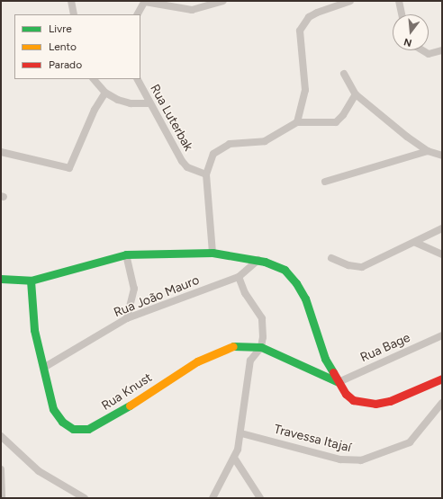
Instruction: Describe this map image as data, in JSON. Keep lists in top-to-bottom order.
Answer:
{
  "streets": {
    "street": [
      "Rua Luterbak",
      "Rua João Mauro",
      "Rua Bage",
      "Rua Knust",
      "Travessa Itajaí"
    ]
  },
  "crossings": [
    ["Rua João Mauro", "Rua Knust"],
    ["Rua Bage", "Rua Knust"]
  ],
  "legend": ["Livre", "Lento", "Parado"],
  "north": "bottom"
}
